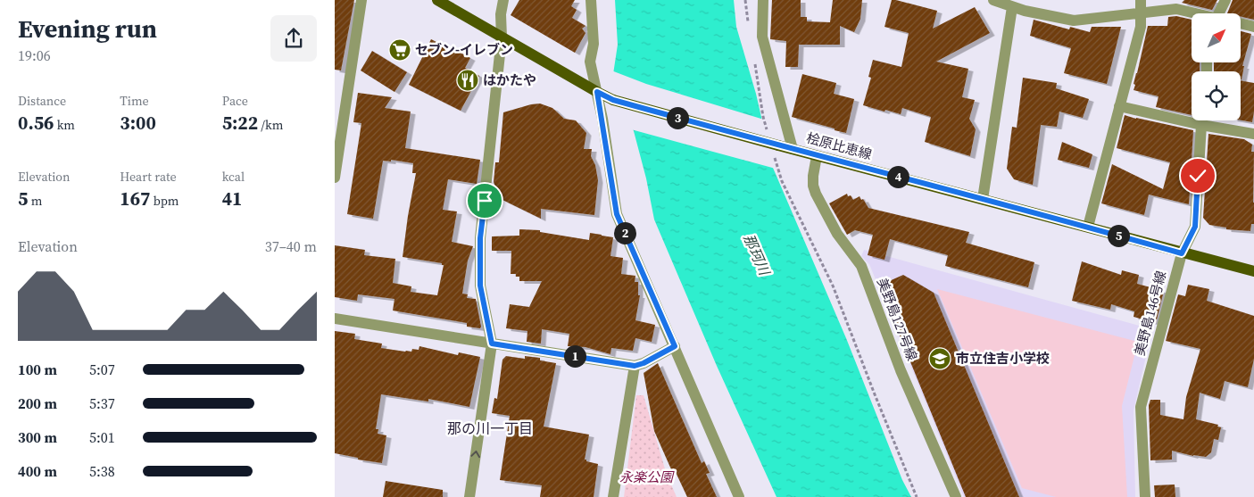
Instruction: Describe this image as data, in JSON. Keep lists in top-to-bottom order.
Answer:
{
  "streets": {
    "main road": ["桧原比恵線"],
    "street": ["美野島146号線", "美野島127号線"]
  },
  "crossings": [
    ["桧原比恵線", "美野島146号線"],
    ["桧原比恵線", "美野島127号線"]
  ],
  "districts": ["那の川一丁目"],
  "water": ["那珂川"],
  "parks": ["永楽公園"],
  "places": {
    "supermarket": ["セブン-イレブン"],
    "restaurant": ["はかたや"],
    "school or university": ["市立住吉小学校"]
  },
  "north": "top right",
  "page": {
    "heading": ["Evening run", "19:06"],
    "stats": [
      ["Distance", "0.56 km"],
      ["Time", "3:00"],
      ["Pace", "5:22 /km"],
      ["Elevation", "5 m"],
      ["Heart rate", "167 bpm"],
      ["kcal", "41"]
    ],
    "pins": [
      "3",
      "4",
      "2",
      "5",
      "1"
    ],
    "chart": ["Elevation", "37–40 m"],
    "list": [
      {
        "name": "100 m",
        "note": "5:07"
      },
      {
        "name": "200 m",
        "note": "5:37"
      },
      {
        "name": "300 m",
        "note": "5:01"
      },
      {
        "name": "400 m",
        "note": "5:38"
      }
    ]
  }
}
